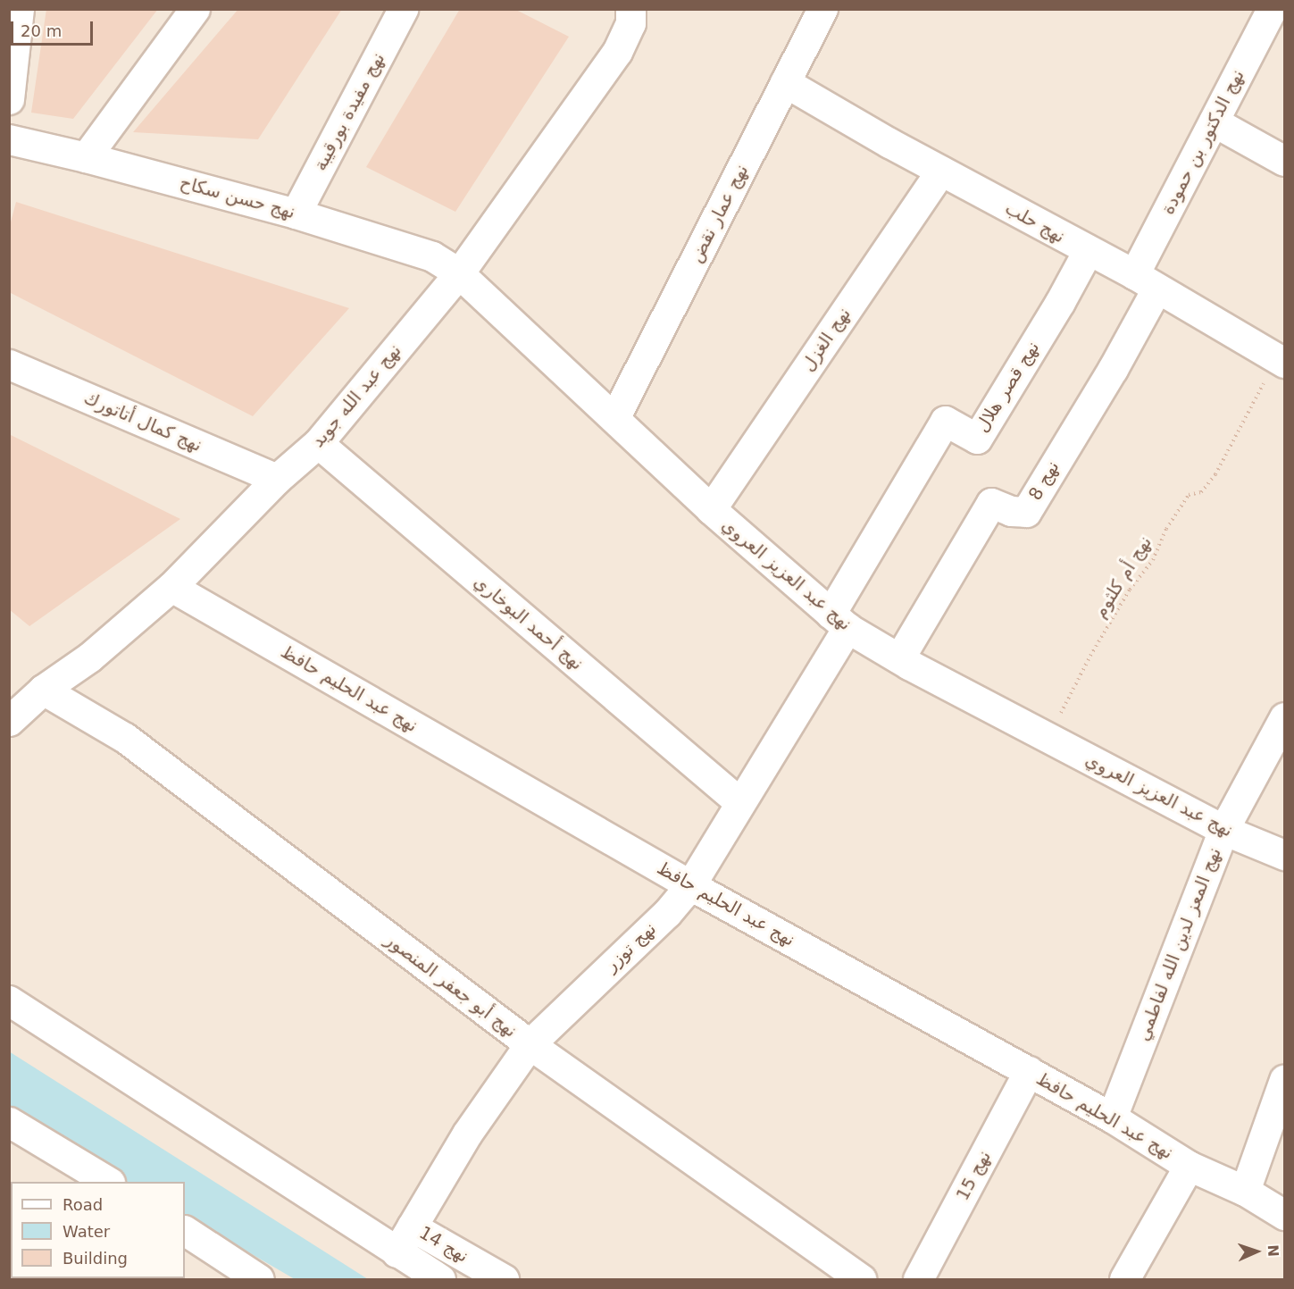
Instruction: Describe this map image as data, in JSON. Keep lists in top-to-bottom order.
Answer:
{
  "streets": {
    "street": [
      "نهج مفيدة بورقيبة",
      "نهج الدكتور بن حمودة",
      "نهج حسن سكاح",
      "نهج عمار نقض",
      "نهج حلب",
      "نهج الغزل",
      "نهج قصر هلال",
      "نهج عبد الله جويد",
      "نهج كمال أتاتورك",
      "نهج 8",
      "نهج عبد العزيز العروي",
      "نهج أحمد البوخاري",
      "نهج عبد الحليم حافظ",
      "نهج المعز لدين الله لفاطمي",
      "نهج توزر",
      "نهج أبو جعفر المنصور",
      "نهج 15",
      "نهج 14"
    ],
    "path": ["نهج أم كلثوم"]
  },
  "crossings": [
    ["نهج مفيدة بورقيبة", "نهج حسن سكاح"],
    ["نهج الدكتور بن حمودة", "نهج حلب"],
    ["نهج الدكتور بن حمودة", "نهج 8"],
    ["نهج حسن سكاح", "نهج عبد الله جويد"],
    ["نهج حسن سكاح", "نهج عبد العزيز العروي"],
    ["نهج عمار نقض", "نهج حلب"],
    ["نهج عمار نقض", "نهج عبد العزيز العروي"],
    ["نهج حلب", "نهج الغزل"],
    ["نهج حلب", "نهج قصر هلال"],
    ["نهج حلب", "نهج 8"],
    ["نهج حلب", "نهج أم كلثوم"],
    ["نهج الغزل", "نهج عبد العزيز العروي"],
    ["نهج قصر هلال", "نهج عبد العزيز العروي"],
    ["نهج قصر هلال", "نهج توزر"],
    ["نهج عبد الله جويد", "نهج كمال أتاتورك"],
    ["نهج عبد الله جويد", "نهج عبد العزيز العروي"],
    ["نهج عبد الله جويد", "نهج أحمد البوخاري"],
    ["نهج عبد الله جويد", "نهج عبد الحليم حافظ"],
    ["نهج عبد الله جويد", "نهج أبو جعفر المنصور"],
    ["نهج 8", "نهج عبد العزيز العروي"],
    ["نهج عبد العزيز العروي", "نهج أم كلثوم"],
    ["نهج عبد العزيز العروي", "نهج المعز لدين الله لفاطمي"],
    ["نهج عبد العزيز العروي", "نهج توزر"],
    ["نهج أحمد البوخاري", "نهج توزر"],
    ["نهج عبد الحليم حافظ", "نهج المعز لدين الله لفاطمي"],
    ["نهج عبد الحليم حافظ", "نهج توزر"],
    ["نهج عبد الحليم حافظ", "نهج 15"],
    ["نهج توزر", "نهج أبو جعفر المنصور"],
    ["نهج توزر", "نهج 14"]
  ],
  "legend": ["Road", "Water", "Building"],
  "scale_bar": "20 m",
  "north": "right"
}
